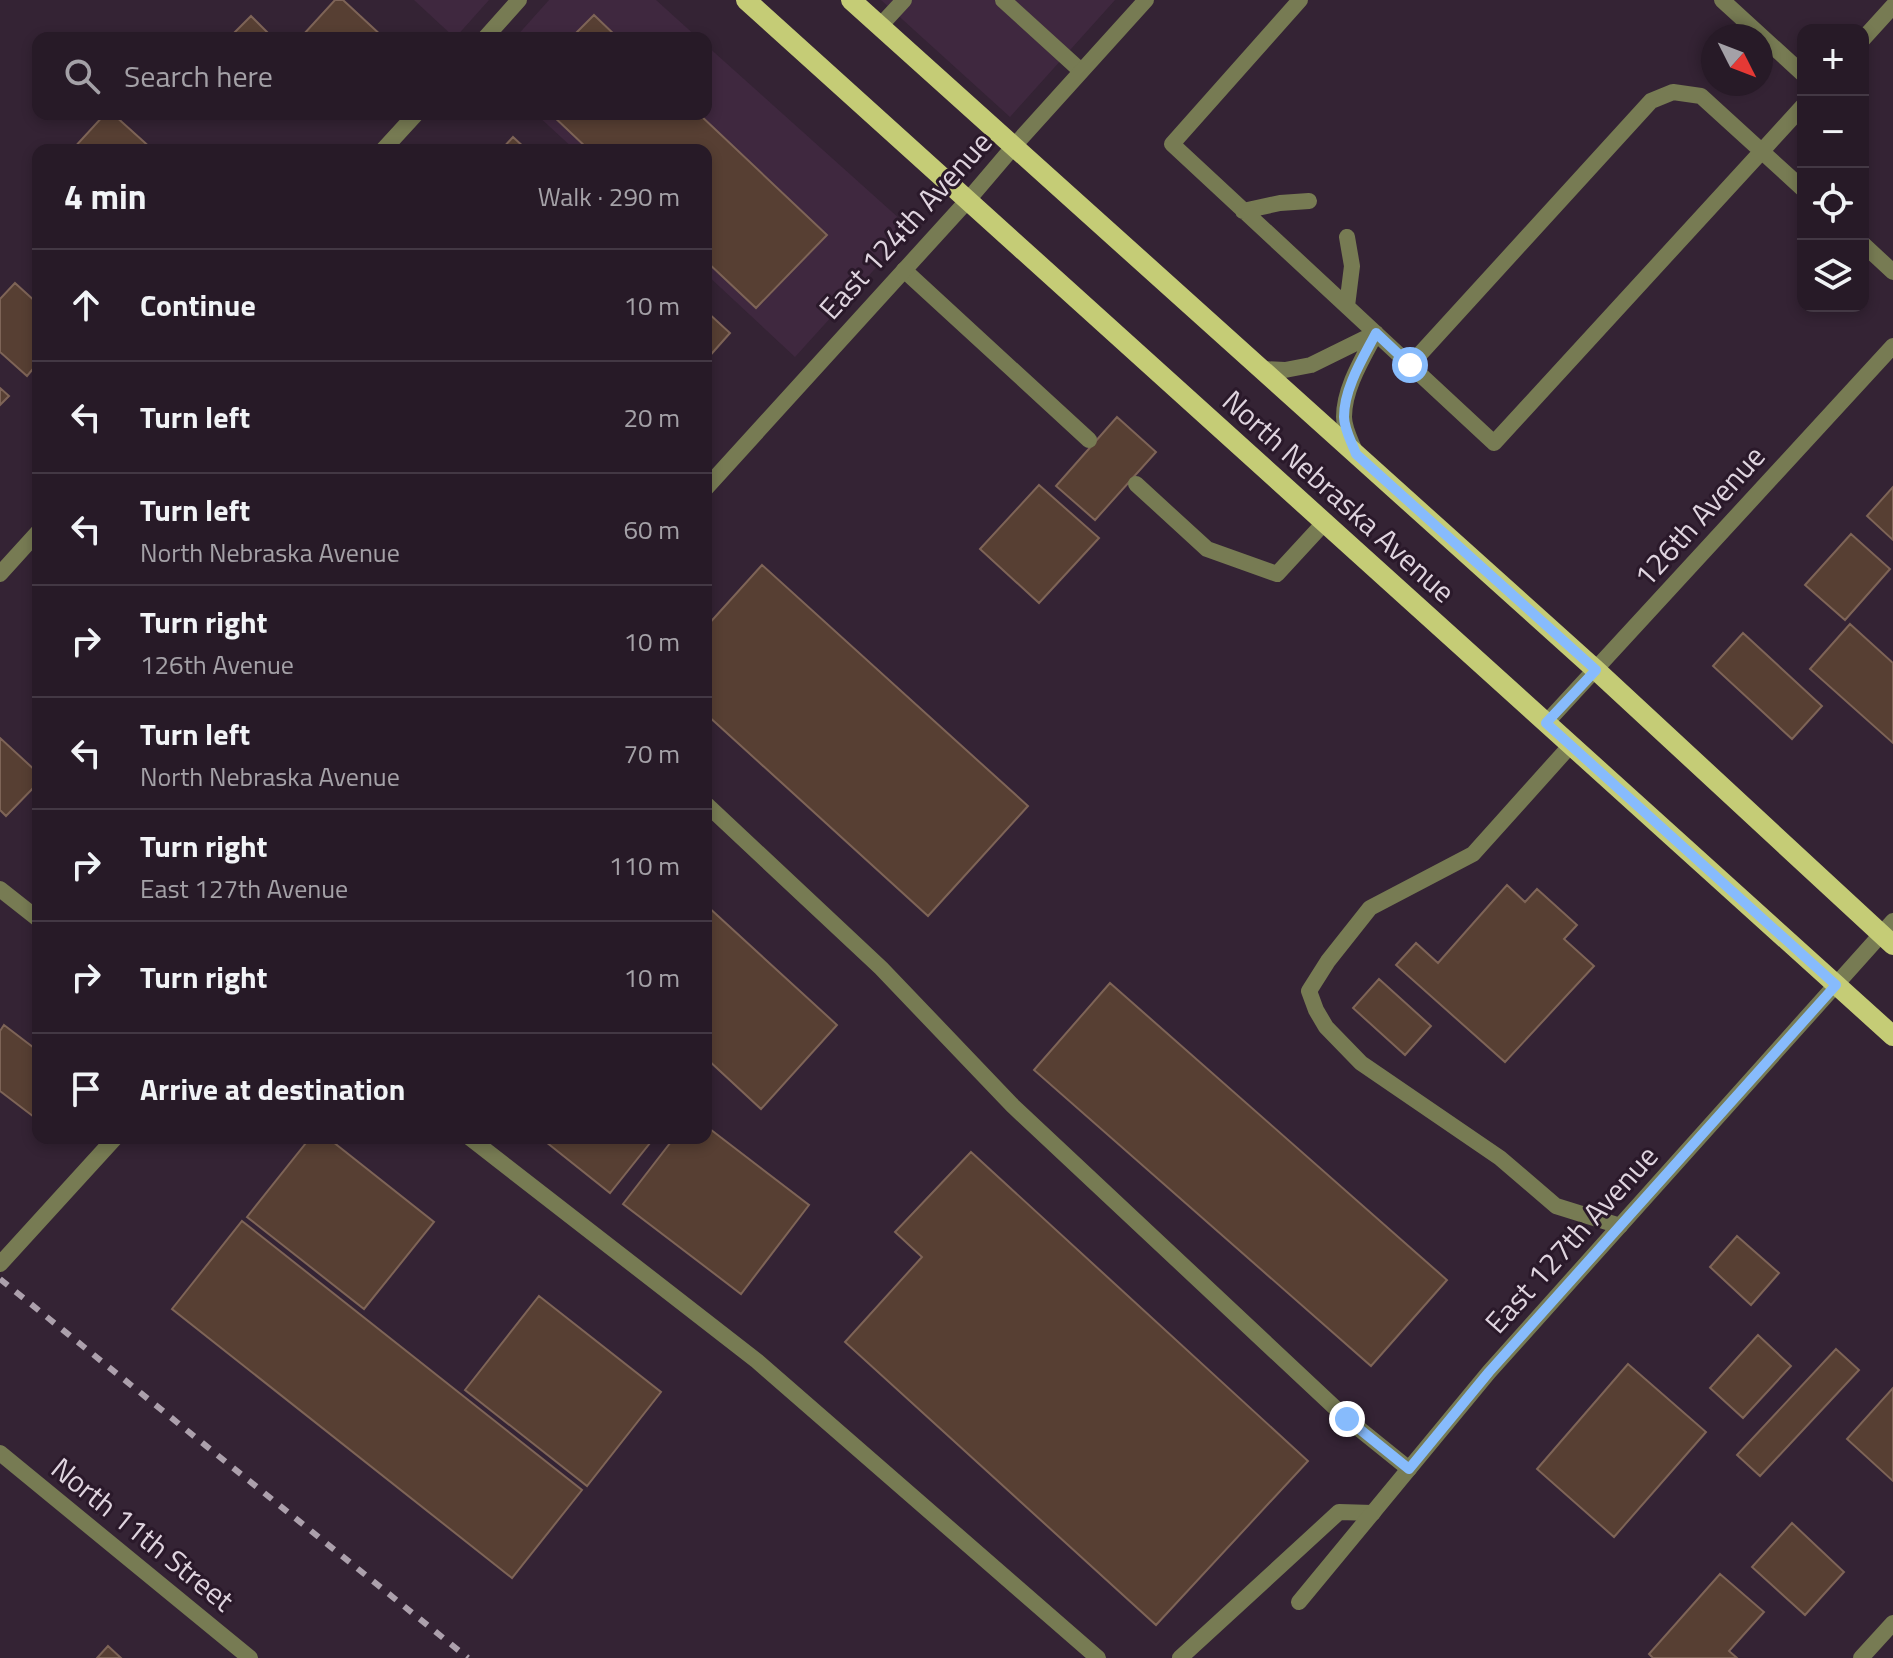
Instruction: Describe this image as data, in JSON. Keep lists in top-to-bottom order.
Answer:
{
  "streets": {
    "main road": ["North Nebraska Avenue"],
    "street": [
      "East 124th Avenue",
      "126th Avenue",
      "East 127th Avenue",
      "North 11th Street"
    ]
  },
  "crossings": [
    ["East 124th Avenue", "North Nebraska Avenue"],
    ["North Nebraska Avenue", "126th Avenue"],
    ["North Nebraska Avenue", "East 127th Avenue"]
  ],
  "north": "bottom right",
  "page": {
    "map_buttons": ["+", "−"],
    "search": "Search here",
    "heading": ["4 min", "Walk · 290 m"],
    "list": [
      ["Continue", "10 m"],
      ["Turn left", "20 m"],
      ["Turn left", "North Nebraska Avenue", "60 m"],
      ["Turn right", "126th Avenue", "10 m"],
      ["Turn left", "North Nebraska Avenue", "70 m"],
      ["Turn right", "East 127th Avenue", "110 m"],
      ["Turn right", "10 m"],
      "Arrive at destination"
    ]
  }
}
